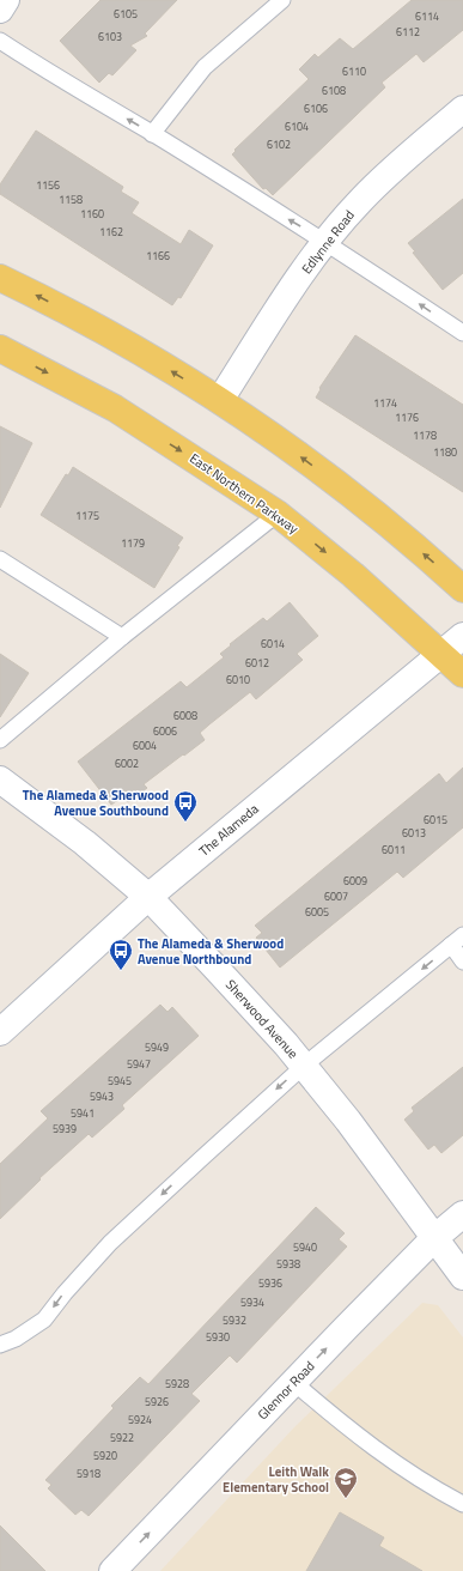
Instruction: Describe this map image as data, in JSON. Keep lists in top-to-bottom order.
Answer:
{
  "streets": {
    "main road": ["East Northern Parkway"],
    "street": [
      "Edlynne Road",
      "The Alameda",
      "Sherwood Avenue",
      "Glennor Road"
    ]
  },
  "crossings": [
    ["East Northern Parkway", "The Alameda"],
    ["The Alameda", "Sherwood Avenue"],
    ["Sherwood Avenue", "Glennor Road"]
  ],
  "one_way": ["Glennor Road"],
  "places": {
    "bus stop": ["The Alameda & Sherwood Avenue Southbound", "The Alameda & Sherwood Avenue Northbound"],
    "school or university": ["Leith Walk Elementary School"]
  },
  "house_numbers": [
    "6105",
    "6114",
    "6112",
    "6103",
    "6110",
    "6108",
    "6106",
    "6104",
    "6102",
    "1156",
    "1158",
    "1160",
    "1162",
    "1166",
    "1174",
    "1176",
    "1178",
    "1180",
    "1175",
    "1179",
    "6014",
    "6012",
    "6010",
    "6008",
    "6006",
    "6004",
    "6002",
    "6015",
    "6013",
    "6011",
    "6009",
    "6007",
    "6005",
    "5949",
    "5947",
    "5945",
    "5943",
    "5941",
    "5939",
    "5940",
    "5938",
    "5936",
    "5934",
    "5932",
    "5930",
    "5928",
    "5926",
    "5924",
    "5922",
    "5920",
    "5918"
  ]
}
